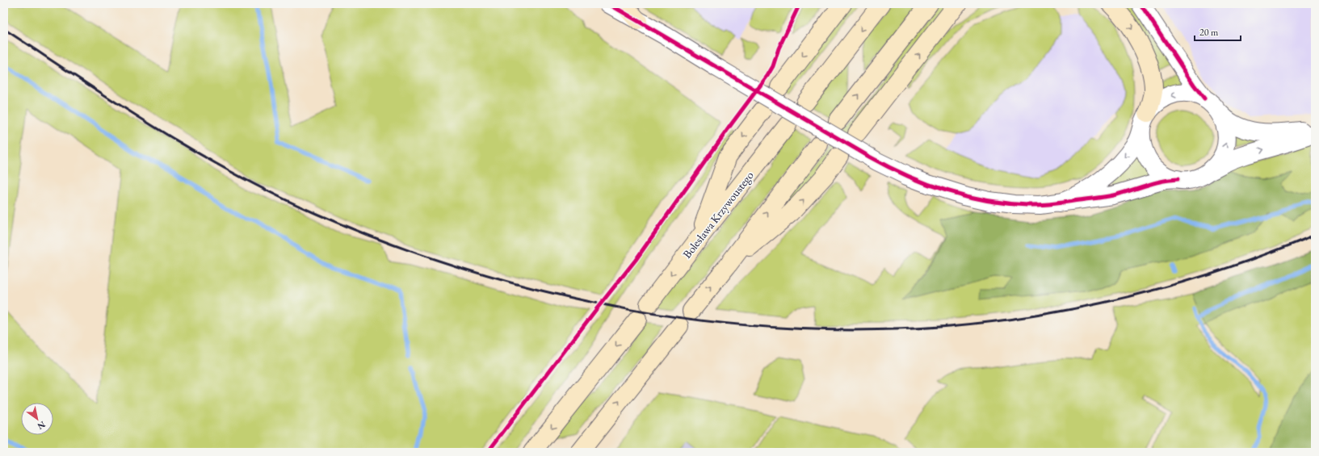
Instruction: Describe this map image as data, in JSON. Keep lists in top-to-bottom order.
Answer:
{
  "streets": {
    "main road": ["Bolesława Krzywoustego"]
  },
  "scale_bar": "20 m",
  "north": "bottom right"
}
